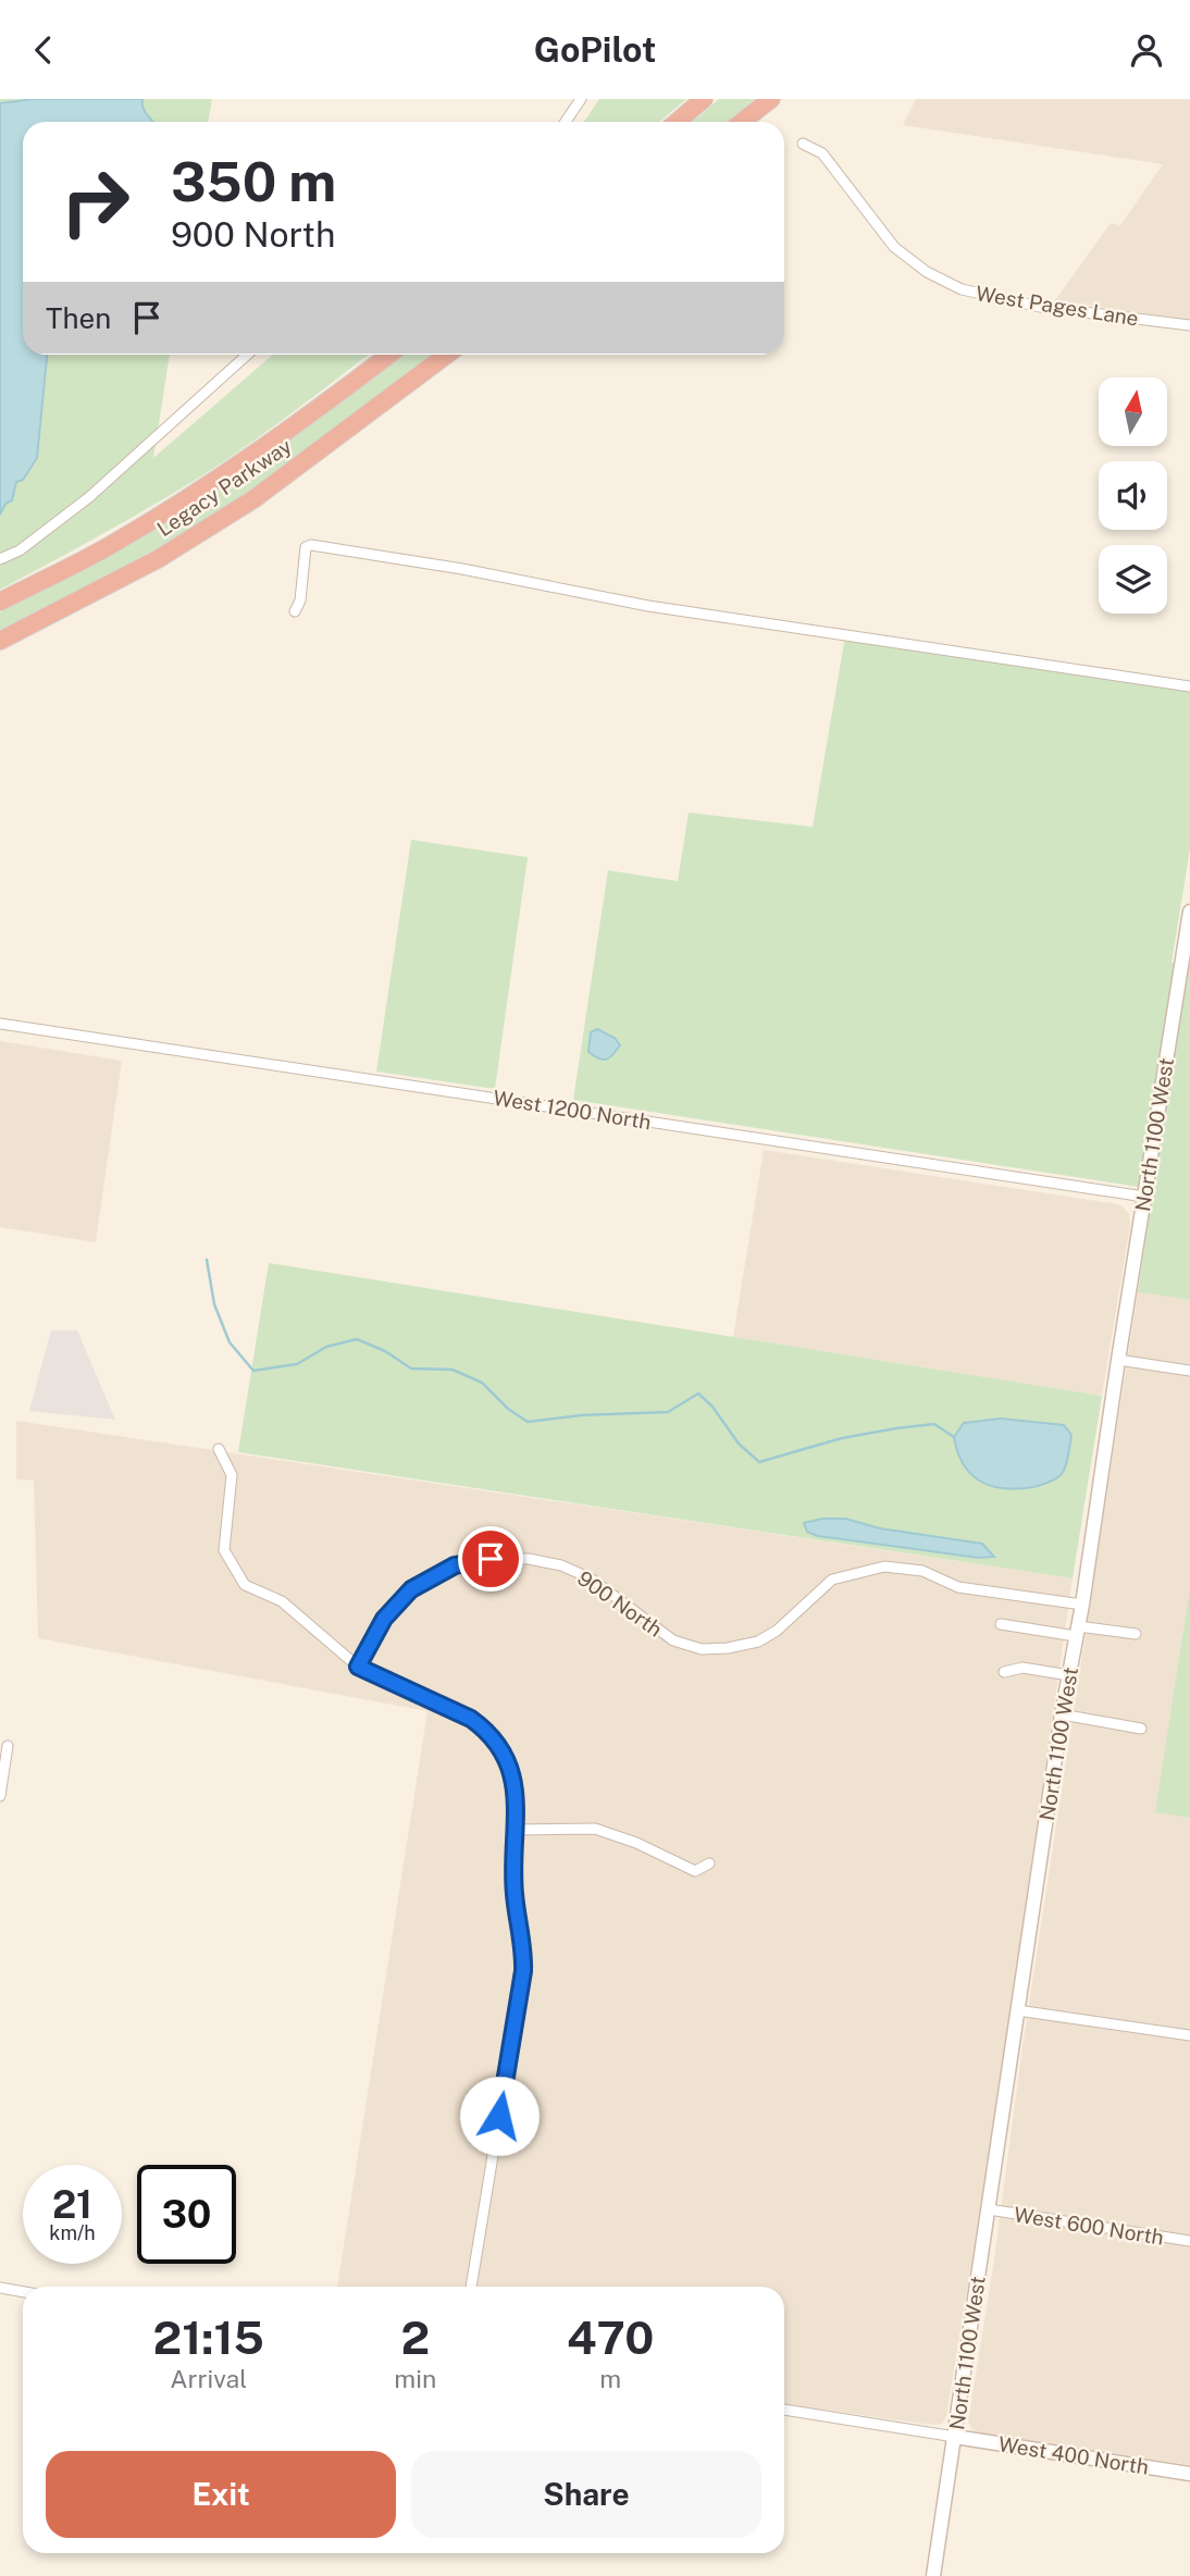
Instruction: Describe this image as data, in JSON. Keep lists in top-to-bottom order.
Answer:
{
  "streets": {
    "highway": ["Legacy Parkway"],
    "street": [
      "West Pages Lane",
      "West 1200 North",
      "North 1100 West",
      "900 North",
      "West 600 North",
      "West 400 North"
    ]
  },
  "crossings": [
    ["West 1200 North", "North 1100 West"],
    ["North 1100 West", "900 North"],
    ["North 1100 West", "West 600 North"],
    ["North 1100 West", "West 400 North"]
  ],
  "north": "top",
  "page": {
    "header": "GoPilot",
    "turn": ["350 m", "900 North"],
    "then": "Then",
    "speed": "21 km/h",
    "limit": "30",
    "eta": [
      "21:15",
      "Arrival",
      "2",
      "min",
      "470",
      "m"
    ],
    "buttons": ["Exit", "Share"]
  }
}
